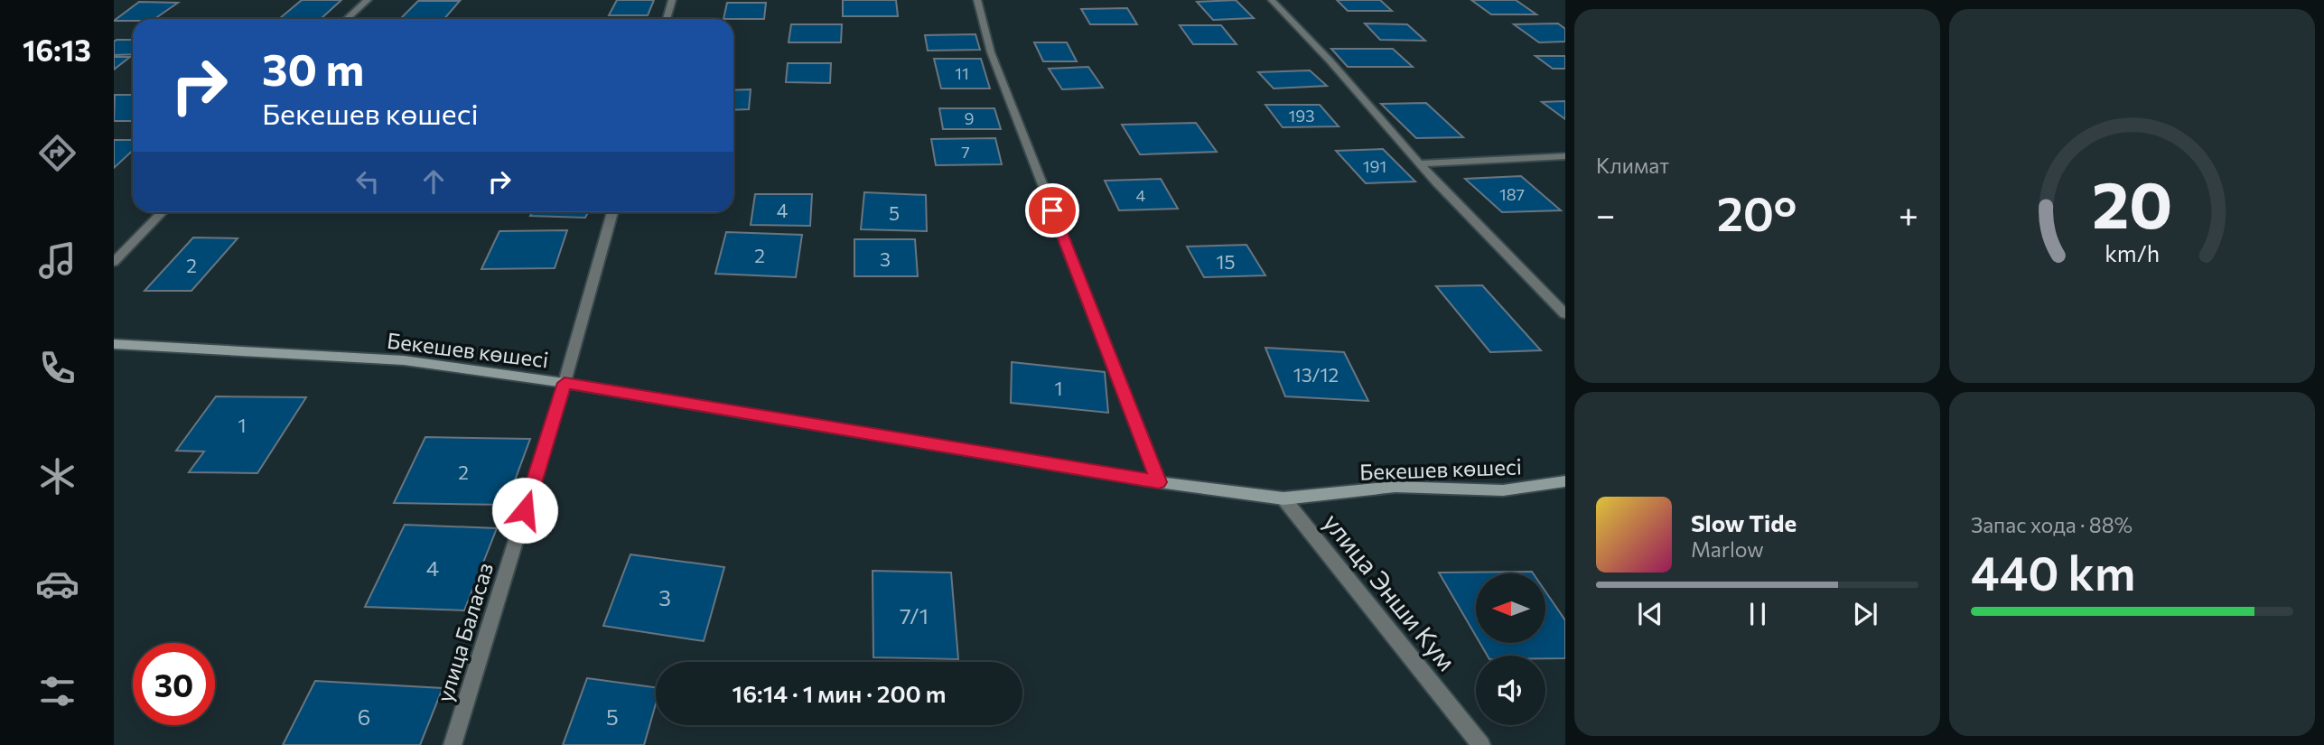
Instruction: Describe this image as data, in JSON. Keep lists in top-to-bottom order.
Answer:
{
  "streets": {
    "main road": ["Бекешев көшесі"],
    "street": ["улица Энши Кум", "улица Баласаз"]
  },
  "crossings": [
    ["Бекешев көшесі", "улица Энши Кум"],
    ["Бекешев көшесі", "улица Баласаз"]
  ],
  "house_numbers": [
    "11",
    "193",
    "9",
    "7",
    "191",
    "187",
    "4",
    "4",
    "5",
    "2",
    "3",
    "15",
    "2",
    "13/12",
    "1",
    "1",
    "2",
    "4",
    "3",
    "7/1",
    "6",
    "5"
  ],
  "north": "left",
  "page": {
    "tabs": "16:13",
    "tile": [
      "Климат",
      ["Запас хода · 88%", "440 km"]
    ],
    "turn": ["30 m", "Бекешев көшесі"],
    "heat": ["−", "20°", "+"],
    "song": ["Slow Tide", "Marlow"],
    "limit": "30",
    "trip": "16:14 · 1 мин · 200 m",
    "gauge": ["20", "km/h"]
  }
}
